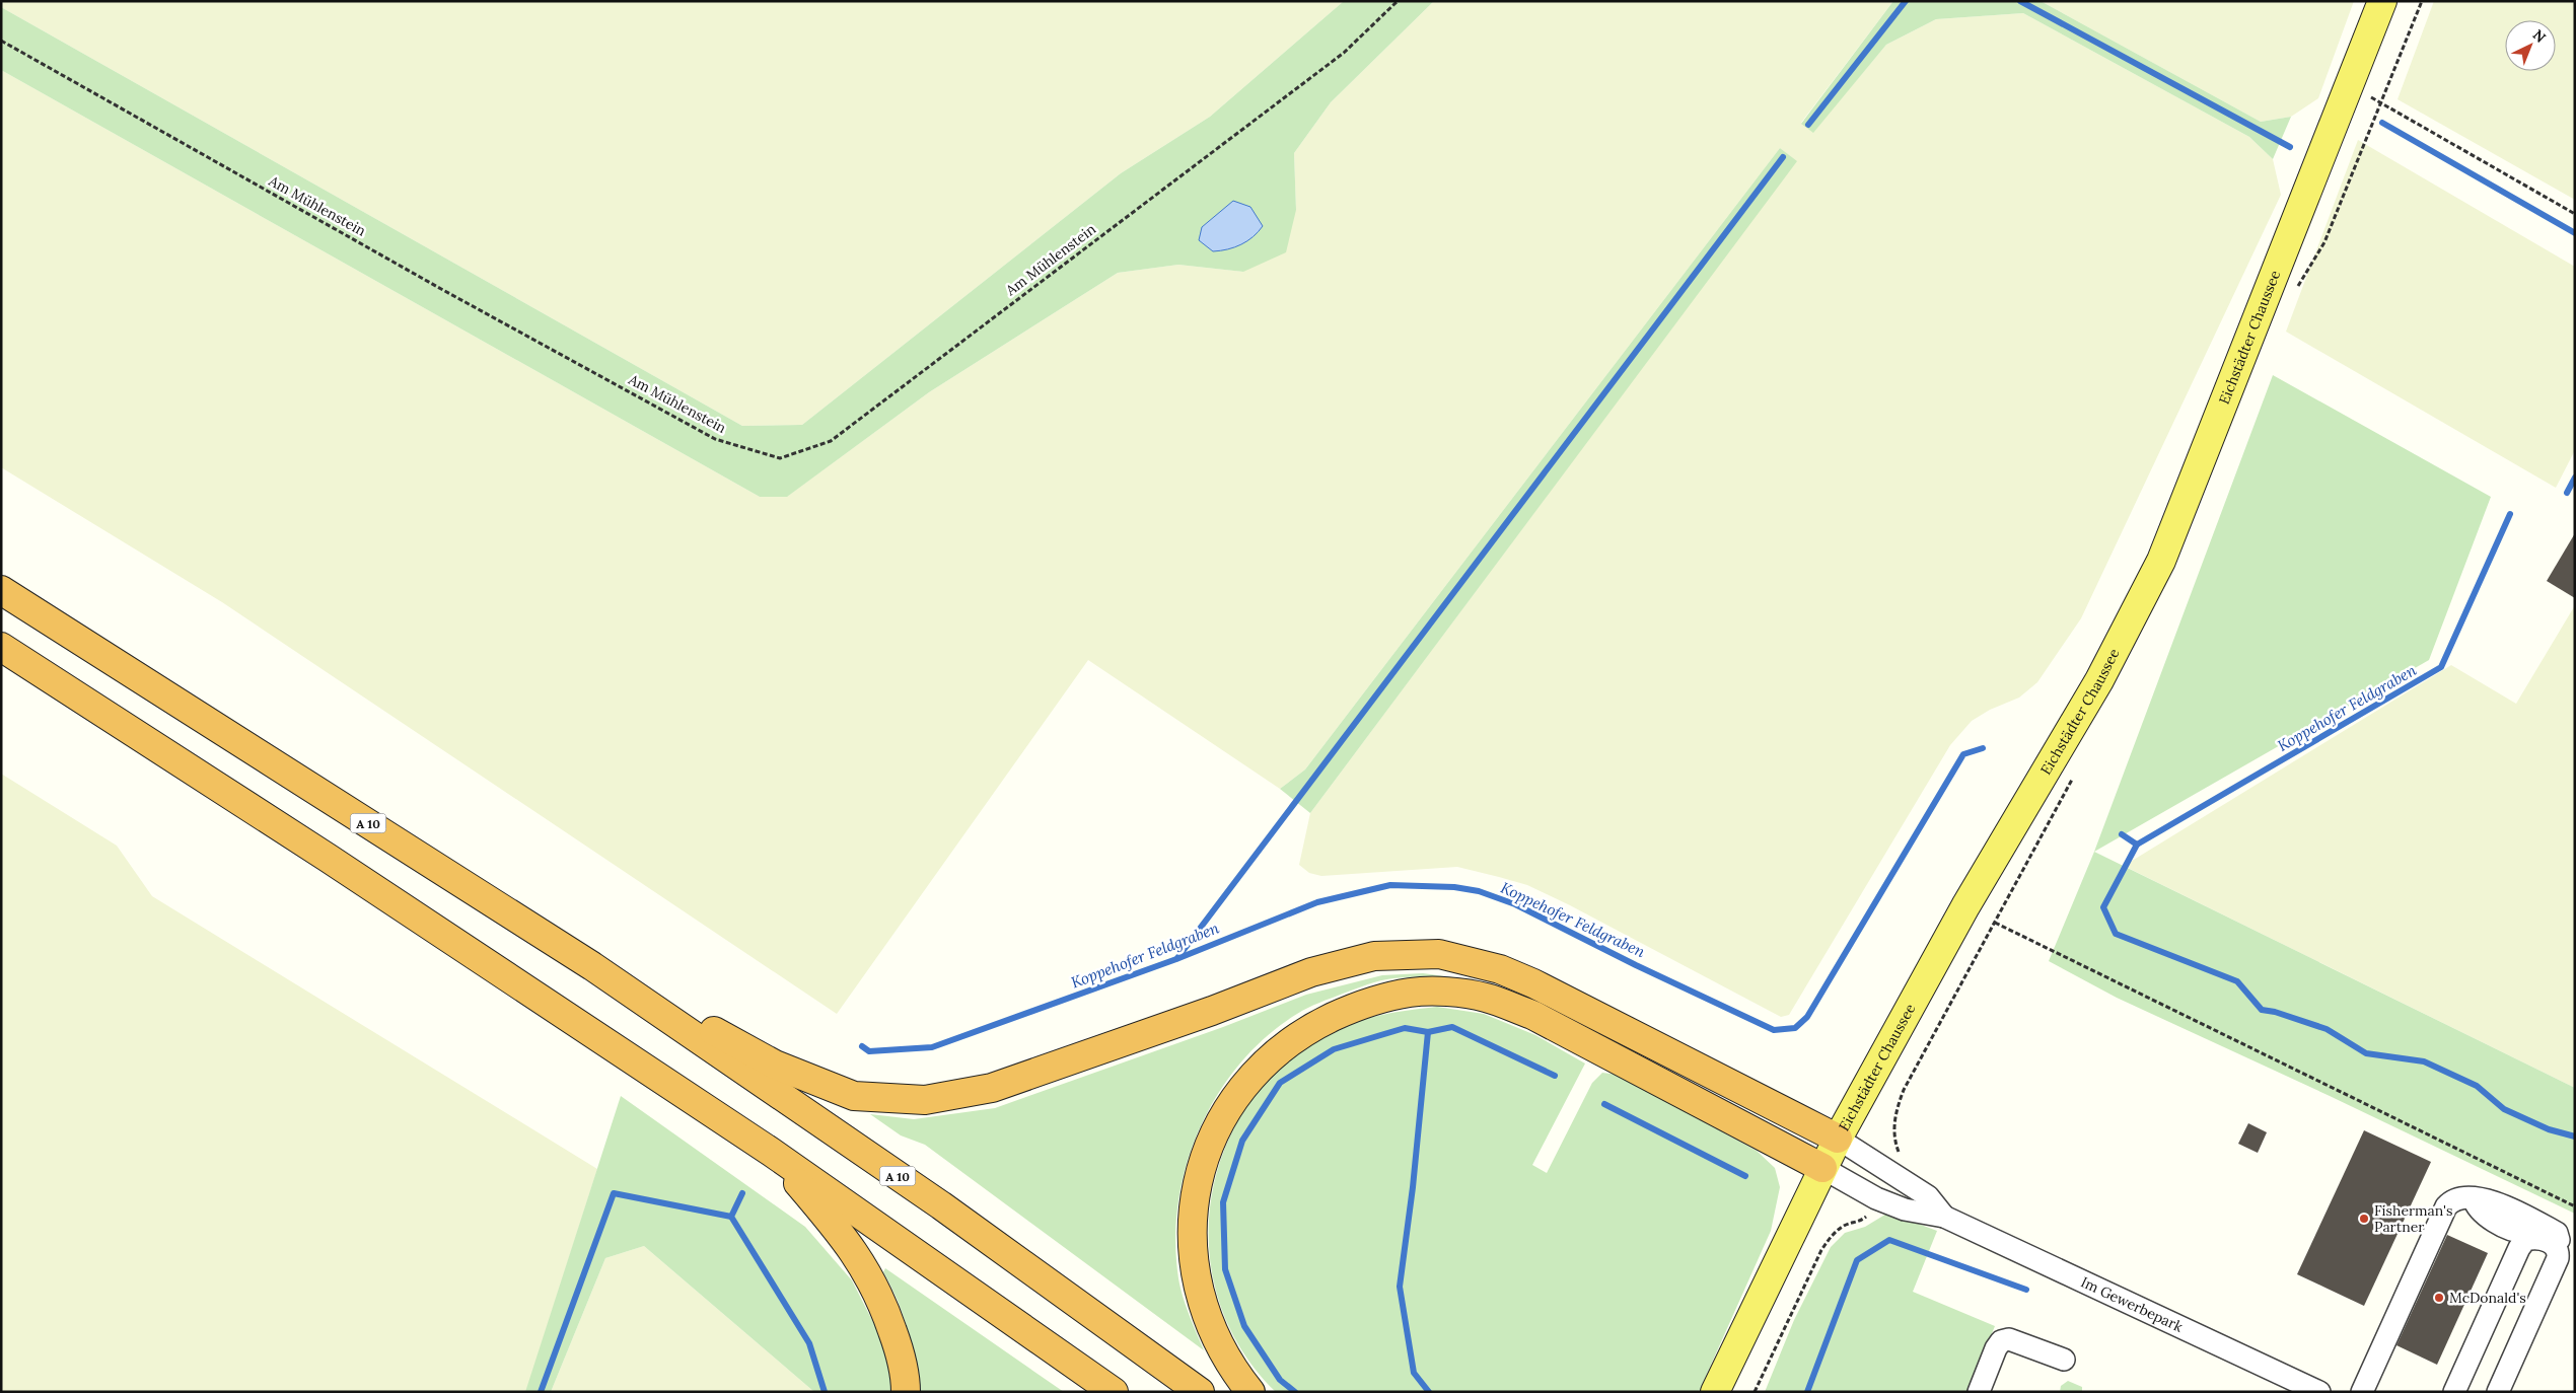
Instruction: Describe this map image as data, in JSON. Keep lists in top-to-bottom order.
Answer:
{
  "streets": {
    "highway": ["A 10"],
    "main road": ["Eichstädter Chaussee"],
    "street": ["Im Gewerbepark"],
    "path": ["Am Mühlenstein"]
  },
  "crossings": [
    ["Eichstädter Chaussee", "Im Gewerbepark"]
  ],
  "water": ["Koppehofer Feldgraben"],
  "places": ["Fisherman's Partner", "McDonald's"],
  "north": "top right"
}
